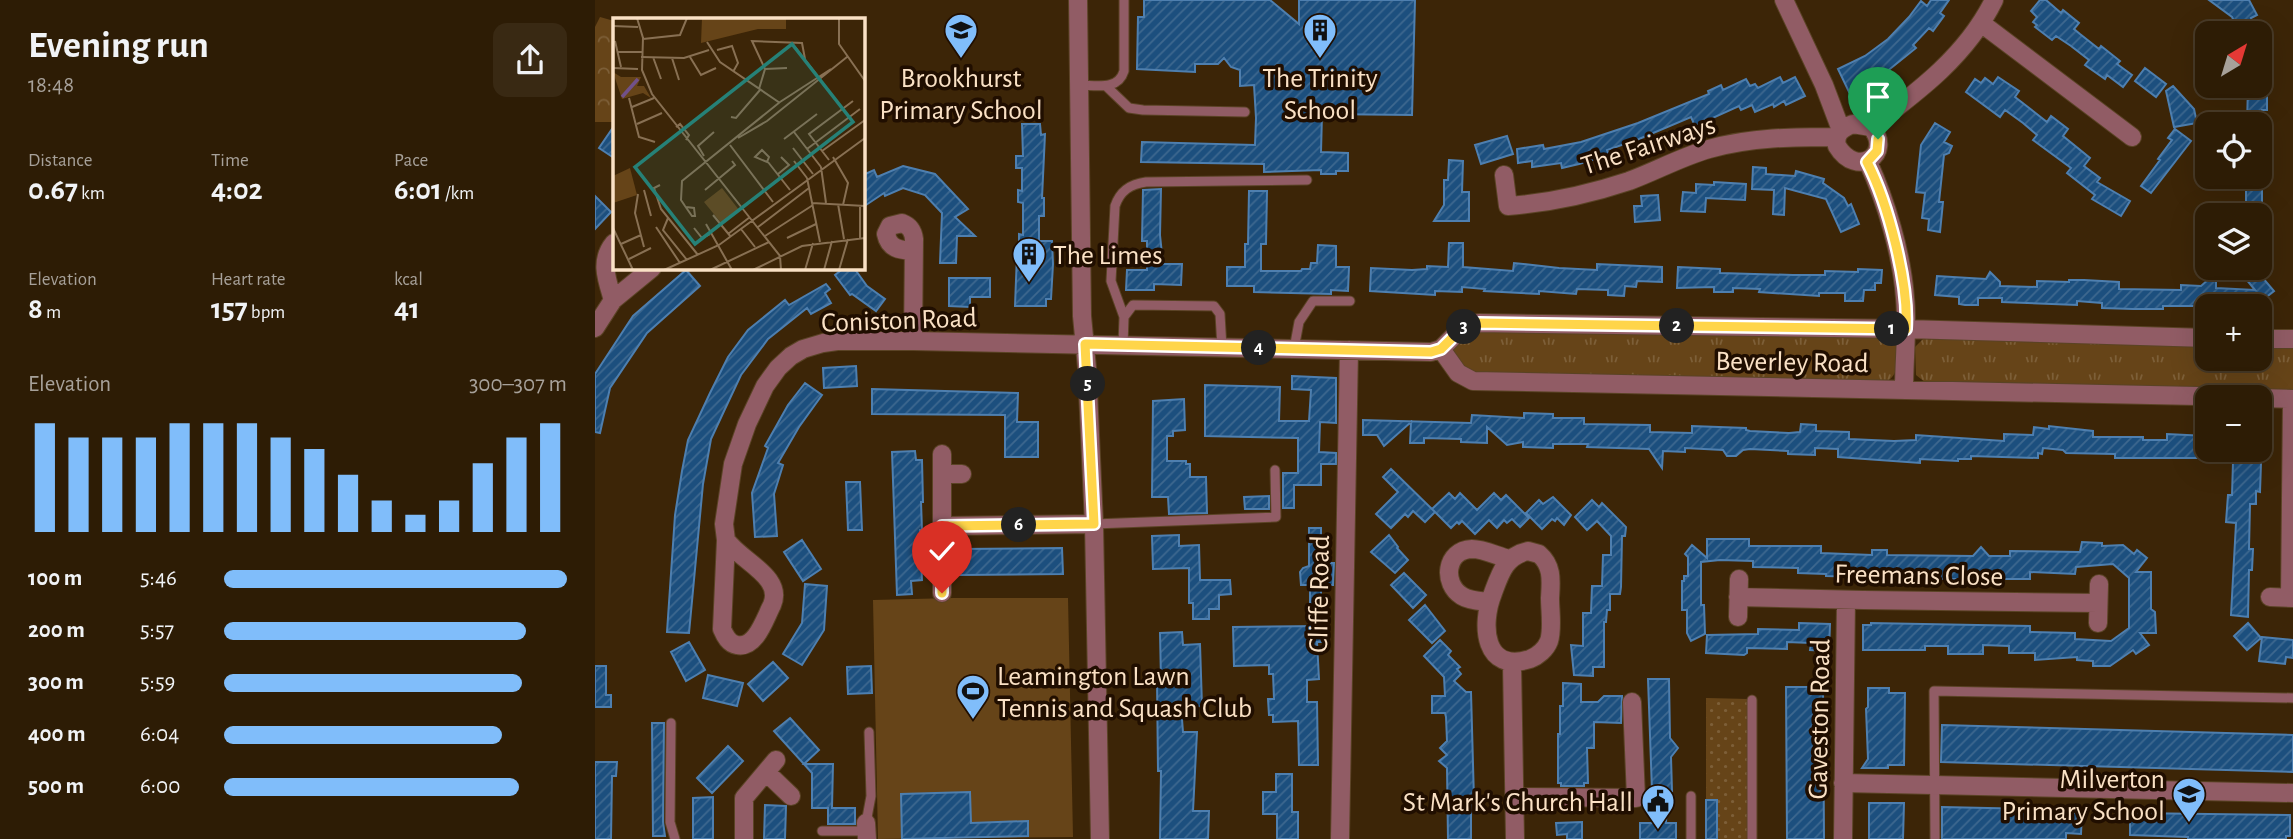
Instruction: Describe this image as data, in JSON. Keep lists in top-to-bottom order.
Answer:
{
  "streets": {
    "street": [
      "The Fairways",
      "Coniston Road",
      "Beverley Road",
      "Freemans Close",
      "Cliffe Road",
      "Gaveston Road"
    ]
  },
  "crossings": [
    ["Freemans Close", "Gaveston Road"]
  ],
  "places": {
    "school or university": ["Brookhurst Primary School", "Milverton Primary School"],
    "building": ["The Trinity School", "The Limes"],
    "sports": ["Leamington Lawn Tennis and Squash Club"],
    "public building": ["St Mark's Church Hall"]
  },
  "north": "top right",
  "page": {
    "heading": ["Evening run", "18:48"],
    "map_buttons": ["+", "−"],
    "stats": [
      ["Distance", "0.67 km"],
      ["Time", "4:02"],
      ["Pace", "6:01 /km"],
      ["Elevation", "8 m"],
      ["Heart rate", "157 bpm"],
      ["kcal", "41"]
    ],
    "pins": [
      "2",
      "3",
      "1",
      "4",
      "5",
      "6"
    ],
    "chart": ["Elevation", "300–307 m"],
    "list": [
      {
        "name": "100 m",
        "note": "5:46"
      },
      {
        "name": "200 m",
        "note": "5:57"
      },
      {
        "name": "300 m",
        "note": "5:59"
      },
      {
        "name": "400 m",
        "note": "6:04"
      },
      {
        "name": "500 m",
        "note": "6:00"
      }
    ]
  }
}
